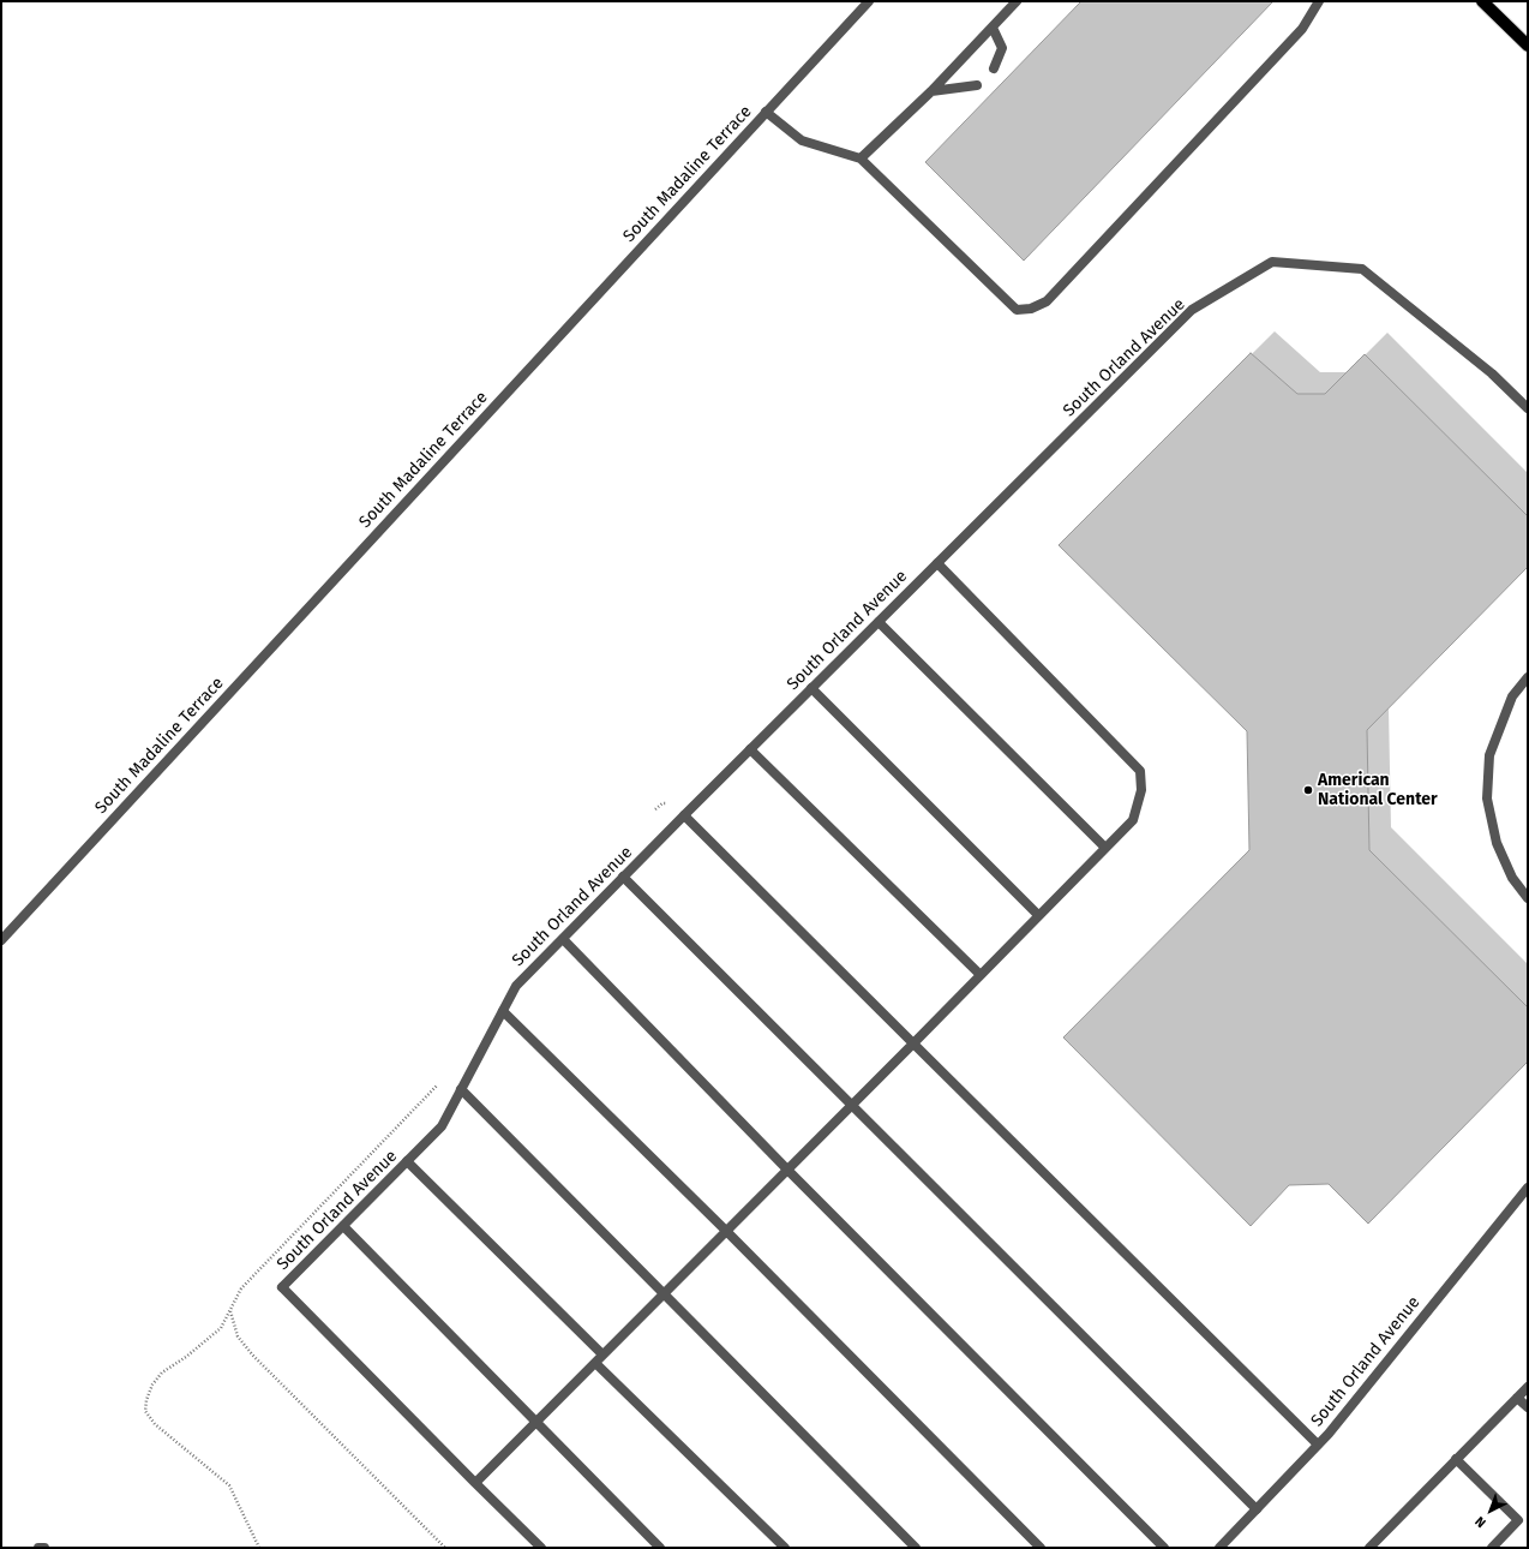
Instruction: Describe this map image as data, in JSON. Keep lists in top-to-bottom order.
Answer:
{
  "streets": {
    "street": ["South Madaline Terrace", "South Orland Avenue"]
  },
  "places": ["American National Center"],
  "north": "bottom left"
}
